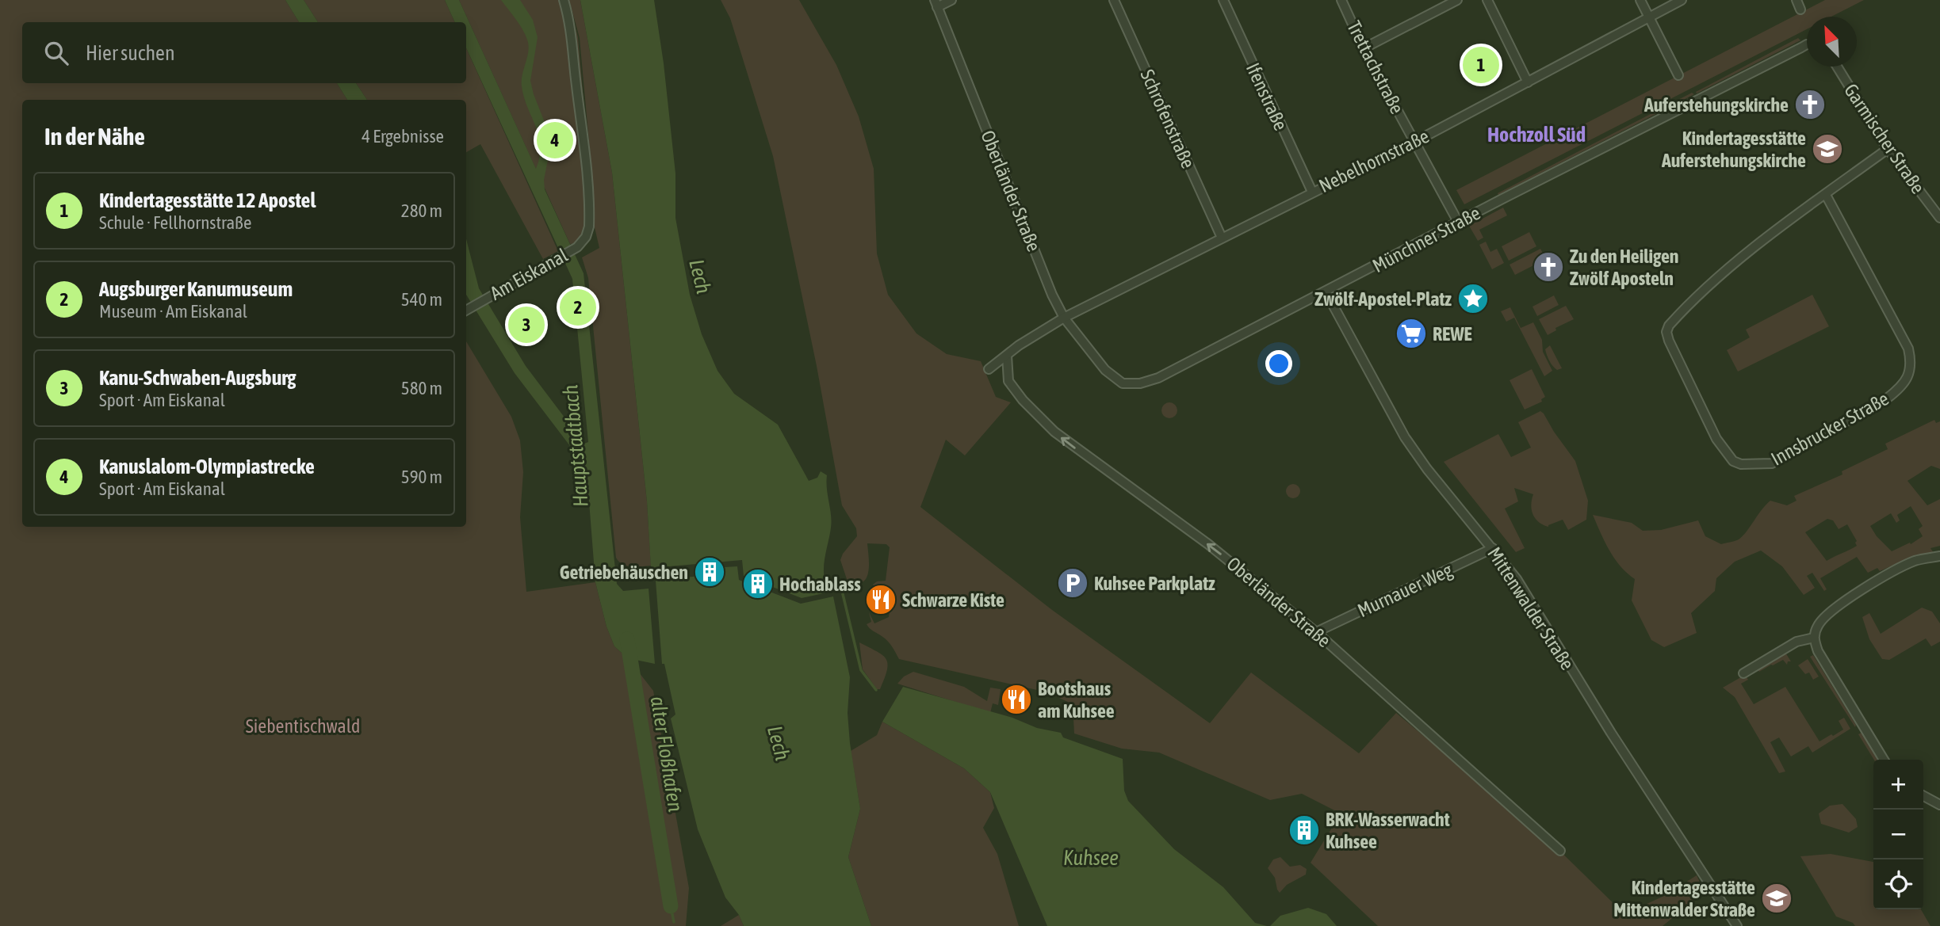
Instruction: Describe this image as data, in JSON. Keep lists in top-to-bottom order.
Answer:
{
  "streets": {
    "street": [
      "Trettachstraße",
      "Ifenstraße",
      "Schrofenstraße",
      "Garmischer Straße",
      "Nebelhornstraße",
      "Oberländer Straße",
      "Münchner Straße",
      "Am Eiskanal",
      "Innsbrucker Straße",
      "Murnauer Weg",
      "Mittenwalder Straße"
    ]
  },
  "crossings": [
    ["Trettachstraße", "Nebelhornstraße"],
    ["Trettachstraße", "Münchner Straße"],
    ["Ifenstraße", "Nebelhornstraße"],
    ["Schrofenstraße", "Nebelhornstraße"],
    ["Garmischer Straße", "Innsbrucker Straße"],
    ["Nebelhornstraße", "Oberländer Straße"],
    ["Nebelhornstraße", "Münchner Straße"],
    ["Oberländer Straße", "Münchner Straße"],
    ["Oberländer Straße", "Murnauer Weg"],
    ["Münchner Straße", "Mittenwalder Straße"],
    ["Murnauer Weg", "Mittenwalder Straße"]
  ],
  "one_way": ["Oberländer Straße"],
  "districts": ["Hochzoll Süd"],
  "water": [
    "Lech",
    "Hauptstadtbach",
    "alter Floßhafen",
    "Kuhsee"
  ],
  "parks": ["Siebentischwald"],
  "places": {
    "church": ["Auferstehungskirche", "Zu den Heiligen Zwölf Aposteln"],
    "school or university": ["Kindertagesstätte Auferstehungskirche", "Kindertagesstätte Mittenwalder Straße"],
    "place": ["Zwölf-Apostel-Platz"],
    "supermarket": ["REWE"],
    "building": ["Getriebehäuschen", "Hochablass", "BRK-Wasserwacht Kuhsee"],
    "parking": ["Kuhsee Parkplatz"],
    "restaurant": ["Schwarze Kiste", "Bootshaus am Kuhsee"]
  },
  "north": "top left",
  "page": {
    "search": "Hier suchen",
    "pins": [
      "1",
      "4",
      "2",
      "3"
    ],
    "heading": ["In der Nähe", "4 Ergebnisse"],
    "list": [
      {
        "mark": "1",
        "name": "Kindertagesstätte 12 Apostel",
        "note": "Schule · Fellhornstraße",
        "value": "280 m"
      },
      {
        "mark": "2",
        "name": "Augsburger Kanumuseum",
        "note": "Museum · Am Eiskanal",
        "value": "540 m"
      },
      {
        "mark": "3",
        "name": "Kanu-Schwaben-Augsburg",
        "note": "Sport · Am Eiskanal",
        "value": "580 m"
      },
      {
        "mark": "4",
        "name": "Kanuslalom-Olympiastrecke",
        "note": "Sport · Am Eiskanal",
        "value": "590 m"
      }
    ],
    "map_buttons": ["+", "−"]
  }
}
